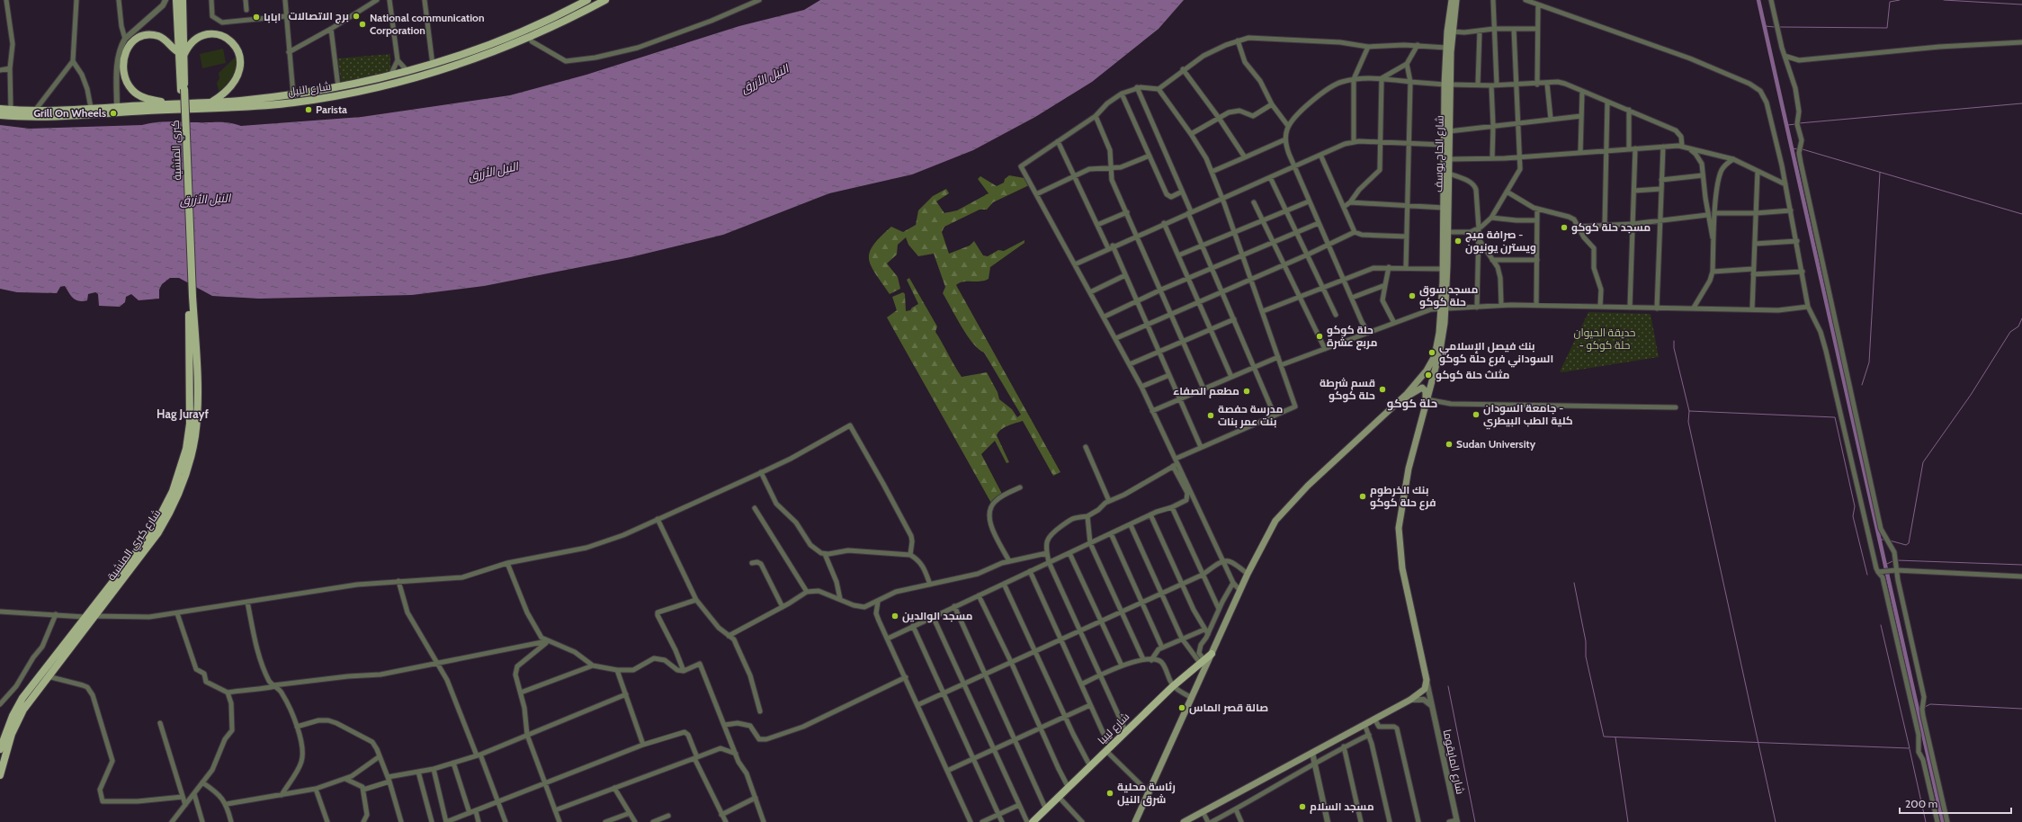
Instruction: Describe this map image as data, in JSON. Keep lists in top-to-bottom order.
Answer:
{
  "streets": {
    "main road": [
      "شارع النيل",
      "كبري المنشية",
      "شارع الحاج يوسف",
      "شارع كبري المنشية",
      "شارع ليبيا"
    ],
    "street": ["شارع المايقوما"]
  },
  "crossings": [
    ["كبري المنشية", "شارع كبري المنشية"]
  ],
  "districts": ["حلة كوكو", "Hag Jurayf"],
  "water": ["النيل الأزرق"],
  "parks": ["حديقة الحيوان - حلة كوكو"],
  "places": [
    "برج الاتصالات",
    "ابابا",
    "National communication Corporation",
    "Parista",
    "Grill On Wheels",
    "مسجد حلة كوكو",
    "صرافة ميج - ويسترن يونيون",
    "مسجد سوق حلة كوكو",
    "حلة كوكو مربع عشرة",
    "بنك فيصل الإسلامي السوداني فرع حلة كوكو",
    "مثلث حلة كوكو",
    "قسم شرطة حلة كوكو",
    "مطعم الصفاء",
    "جامعة السودان - كلية الطب البيطري",
    "مدرسة حفصة بنت عمر بنات",
    "Sudan University",
    "بنك الخرطوم فرع حلة كوكو",
    "مسجد الوالدين",
    "صالة قصر الماس",
    "رئاسة محلية شرق النيل",
    "مسجد السلام"
  ],
  "scale_bar": "200 m"
}
